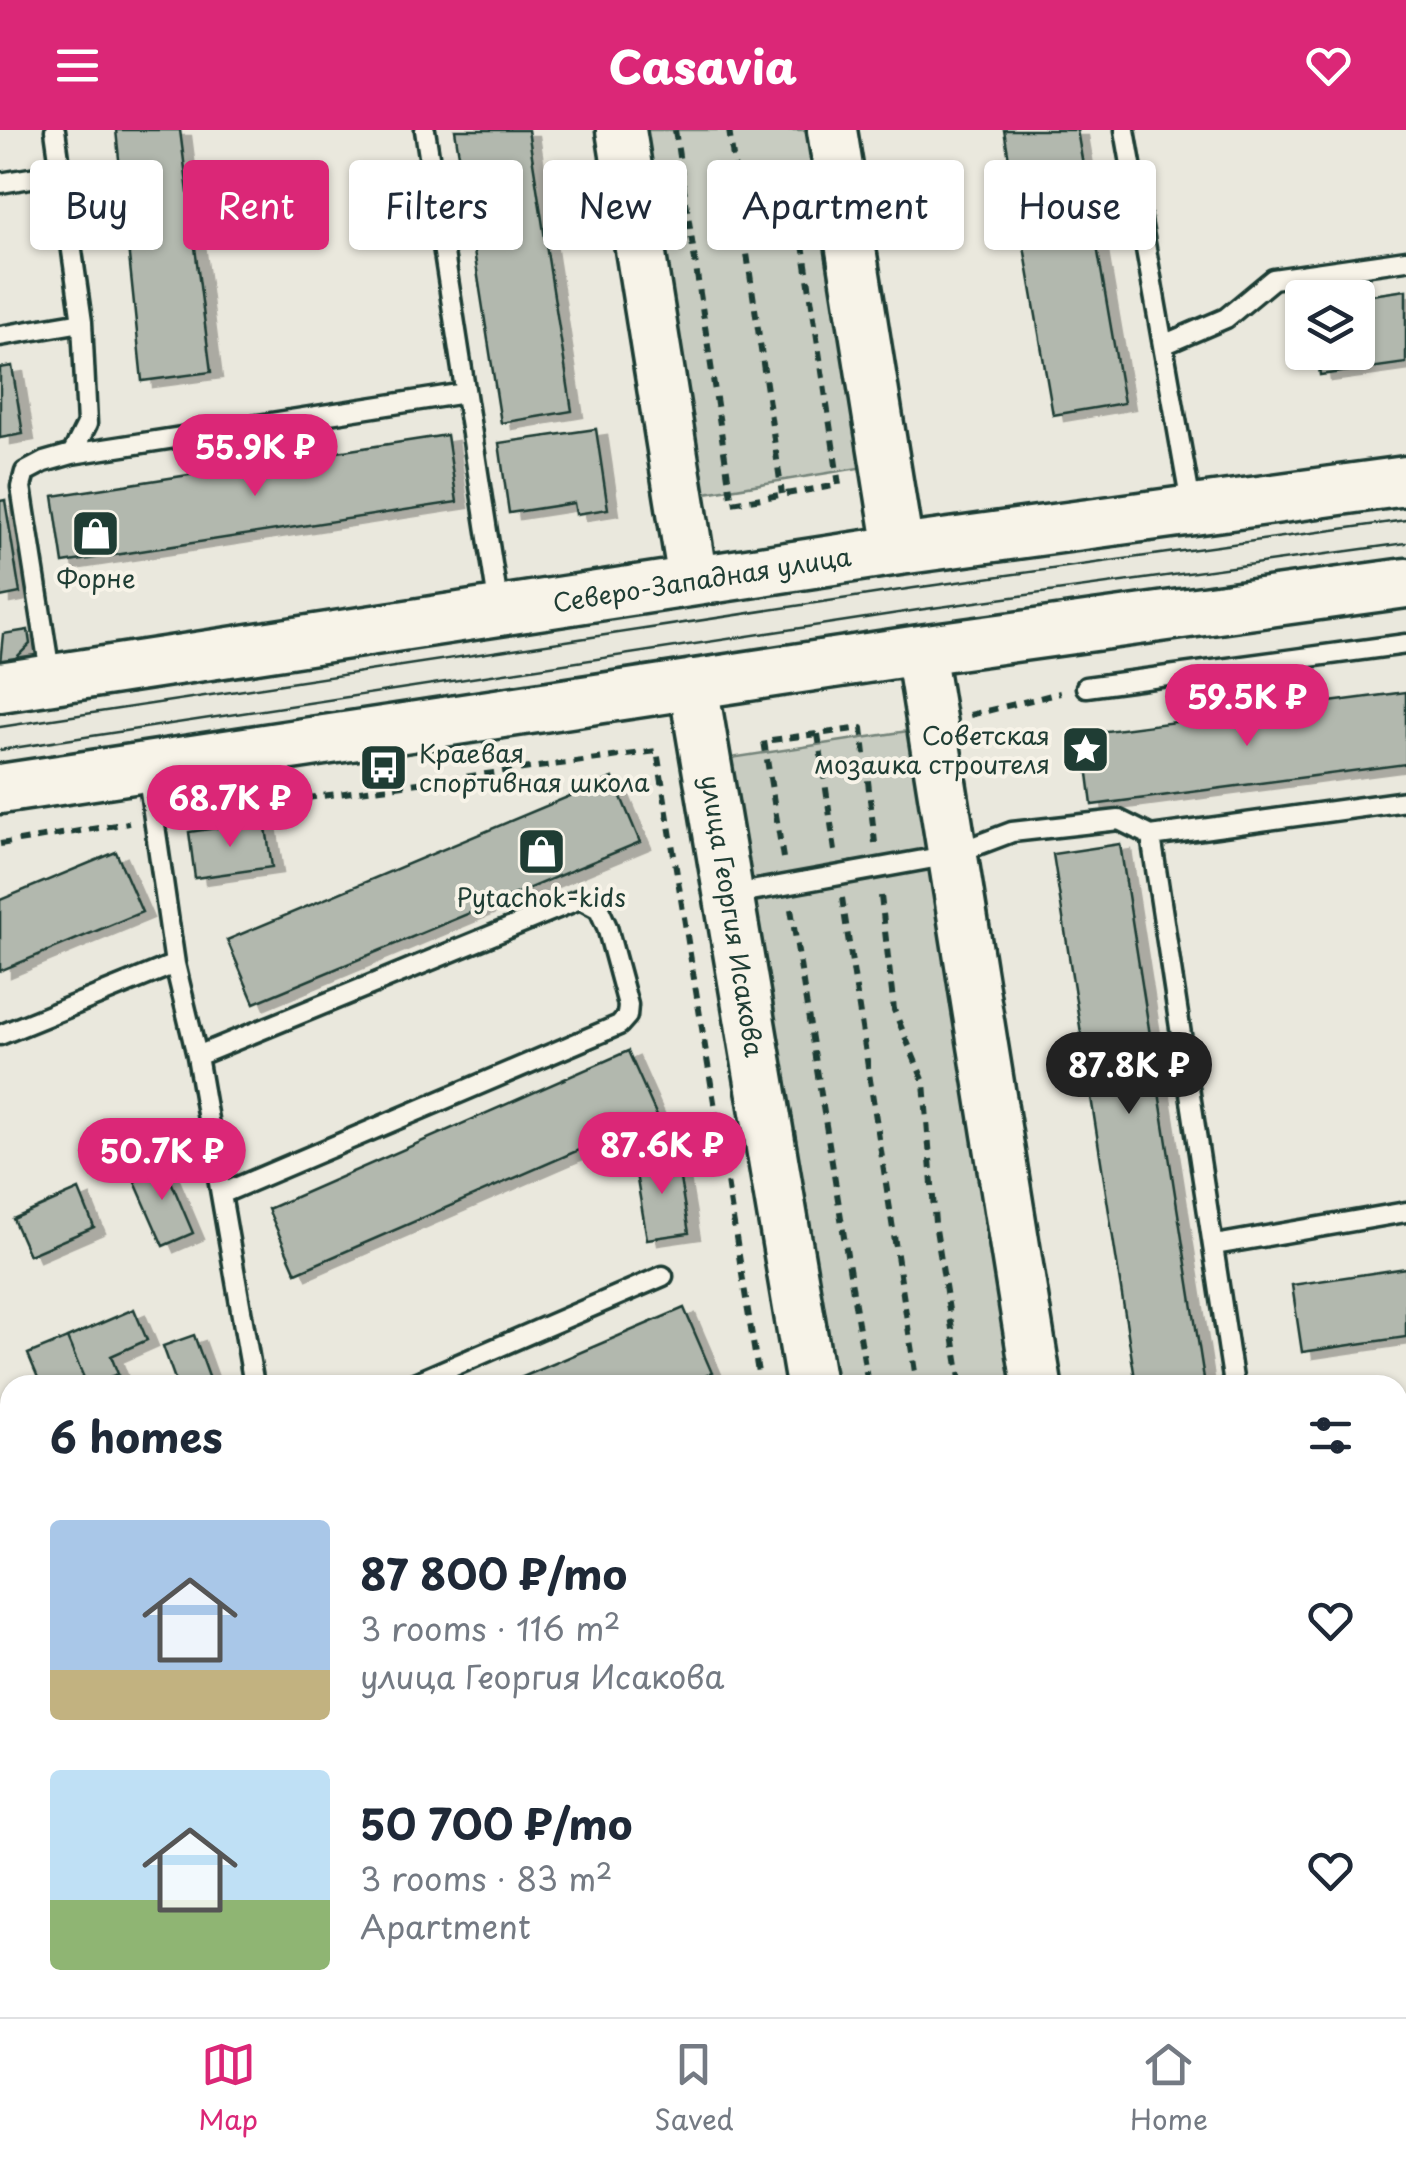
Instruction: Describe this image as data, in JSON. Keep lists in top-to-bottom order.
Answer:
{
  "streets": {
    "main road": ["Северо-Западная улица", "улица Георгия Исакова"]
  },
  "places": {
    "shop": ["Форне", "Pytachok-kids"],
    "place": ["Советская мозаика строителя"],
    "bus stop": ["Краевая спортивная школа"]
  },
  "page": {
    "header": "Casavia",
    "chip": [
      "Buy",
      "Rent",
      "Filters",
      "New",
      "Apartment",
      "House"
    ],
    "price": [
      "55.9K ₽",
      "59.5K ₽",
      "68.7K ₽",
      "87.8K ₽",
      "87.6K ₽",
      "50.7K ₽"
    ],
    "heading": "6 homes",
    "list": [
      {
        "name": "87 800 ₽/mo",
        "note": "3 rooms · 116 m² · улица Георгия Исакова"
      },
      {
        "name": "50 700 ₽/mo",
        "note": "3 rooms · 83 m² · Apartment"
      }
    ],
    "tabs": ["Map", "Saved", "Home"]
  }
}
